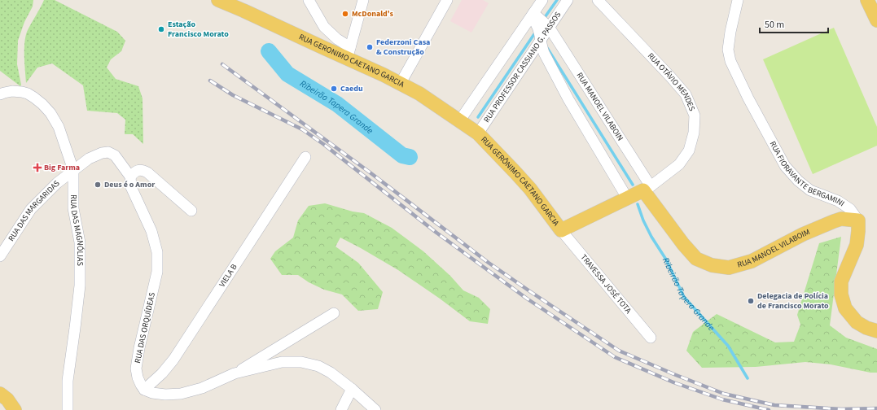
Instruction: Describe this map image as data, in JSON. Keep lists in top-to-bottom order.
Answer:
{
  "streets": {
    "main road": ["RUA GERONIMO CAETANO GARCIA", "RUA GERÔNIMO CAETANO GARCIA", "RUA MANOEL VILABOIM"],
    "street": [
      "RUA PROFESSOR CASSIANO G. PASSOS",
      "RUA OTÁVIO MENDES",
      "RUA MANOEL VILABOIN",
      "RUA FIORAVANTE BERGAMINI",
      "RUA DAS MARGARIDAS",
      "RUA DAS MAGNÓLIAS",
      "VIELA B",
      "TRAVESSA JOSÉ TOTA",
      "RUA DAS ORQUÍDEAS"
    ]
  },
  "crossings": [
    ["RUA GERONIMO CAETANO GARCIA", "RUA PROFESSOR CASSIANO G. PASSOS"],
    ["RUA GERONIMO CAETANO GARCIA", "RUA GERÔNIMO CAETANO GARCIA"],
    ["RUA PROFESSOR CASSIANO G. PASSOS", "RUA MANOEL VILABOIN"],
    ["RUA PROFESSOR CASSIANO G. PASSOS", "RUA GERÔNIMO CAETANO GARCIA"],
    ["RUA OTÁVIO MENDES", "RUA MANOEL VILABOIN"],
    ["RUA OTÁVIO MENDES", "RUA MANOEL VILABOIM"],
    ["RUA MANOEL VILABOIN", "RUA MANOEL VILABOIM"],
    ["RUA FIORAVANTE BERGAMINI", "RUA MANOEL VILABOIM"],
    ["RUA GERÔNIMO CAETANO GARCIA", "TRAVESSA JOSÉ TOTA"],
    ["RUA DAS MARGARIDAS", "RUA DAS MAGNÓLIAS"],
    ["RUA DAS MARGARIDAS", "RUA DAS ORQUÍDEAS"],
    ["RUA DAS MAGNÓLIAS", "RUA DAS ORQUÍDEAS"],
    ["VIELA B", "RUA DAS ORQUÍDEAS"]
  ],
  "water": ["Ribeirão Tapera Grande"],
  "places": {
    "other": [
      "McDonald's",
      "Estação Francisco Morato",
      "Federzoni Casa & Construção",
      "Caedu",
      "Deus é o Amor",
      "Delegacia de Polícia de Francisco Morato"
    ],
    "health": ["Big Farma"]
  },
  "scale_bar": "50 m"
}
